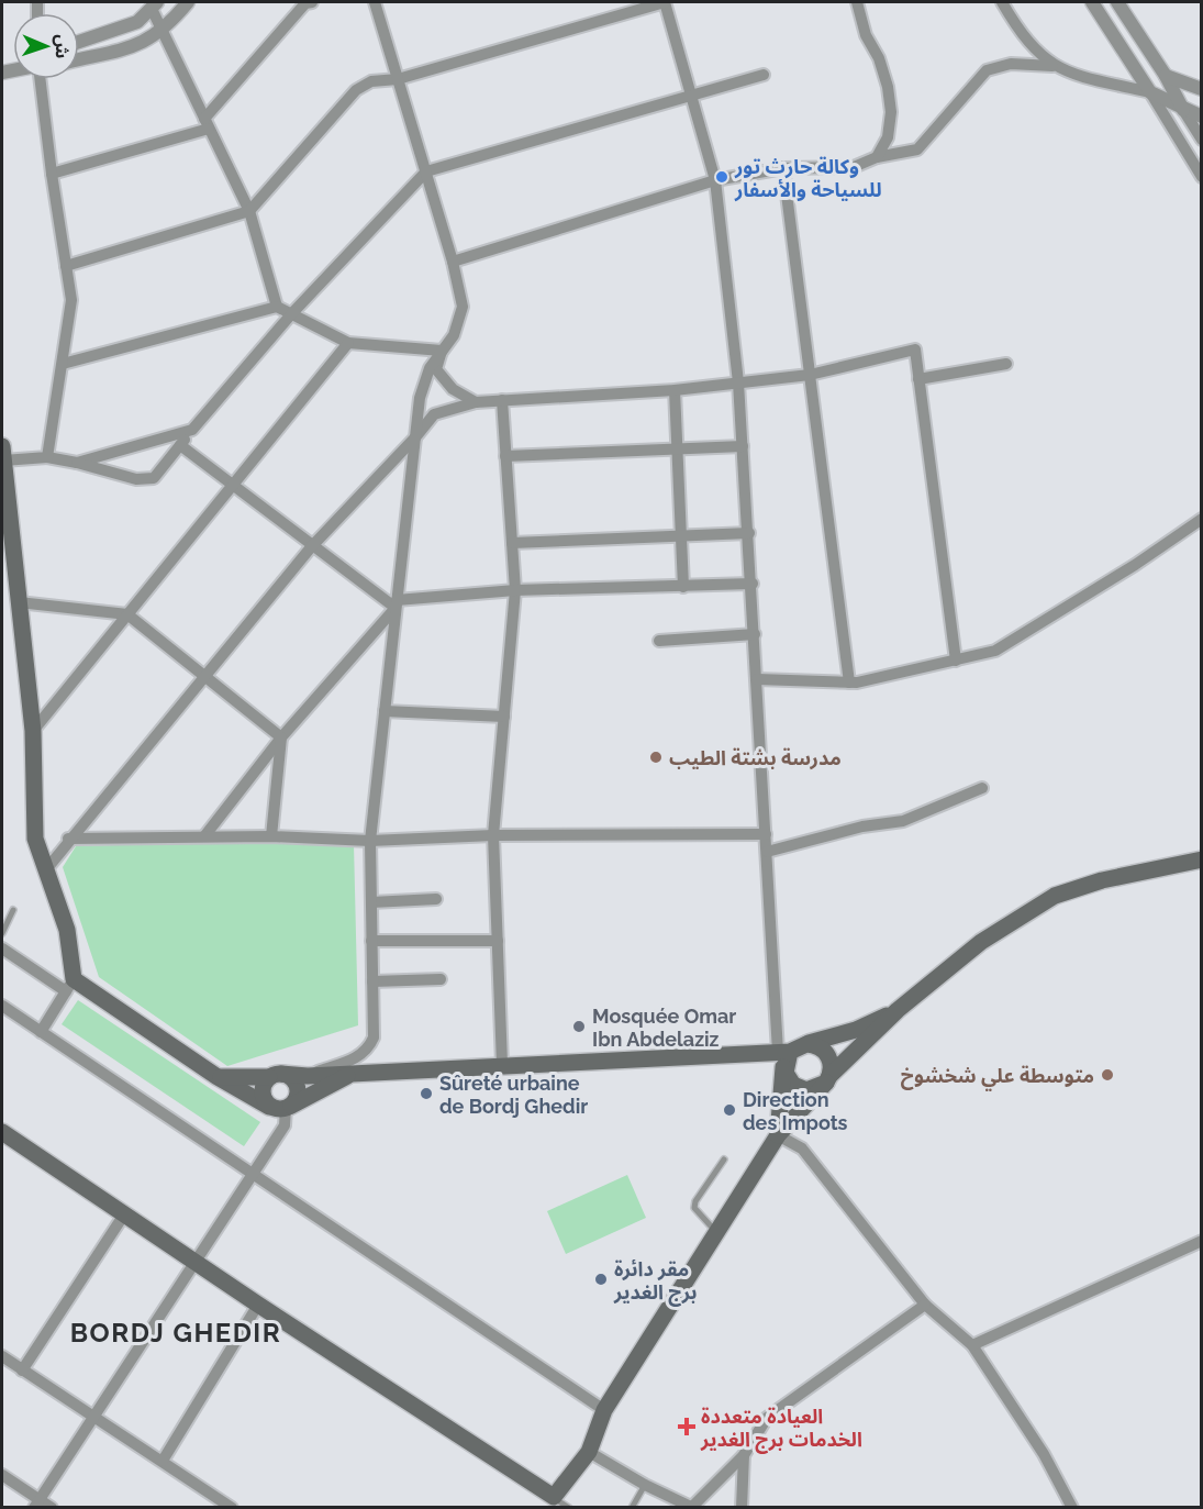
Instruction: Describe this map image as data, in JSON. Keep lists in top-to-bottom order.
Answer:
{
  "districts": ["BORDJ GHEDIR"],
  "places": {
    "other": [
      "وكالة حارث تور للسياحة والأسفار",
      "مدرسة بشتة الطيب",
      "Mosquée Omar Ibn Abdelaziz",
      "متوسطة علي شخشوخ",
      "Sûreté urbaine de Bordj Ghedir",
      "Direction des Impots",
      "مقر دائرة برج الغدير"
    ],
    "health": ["العيادة متعددة الخدمات برج الغدير"]
  },
  "north": "right"
}
